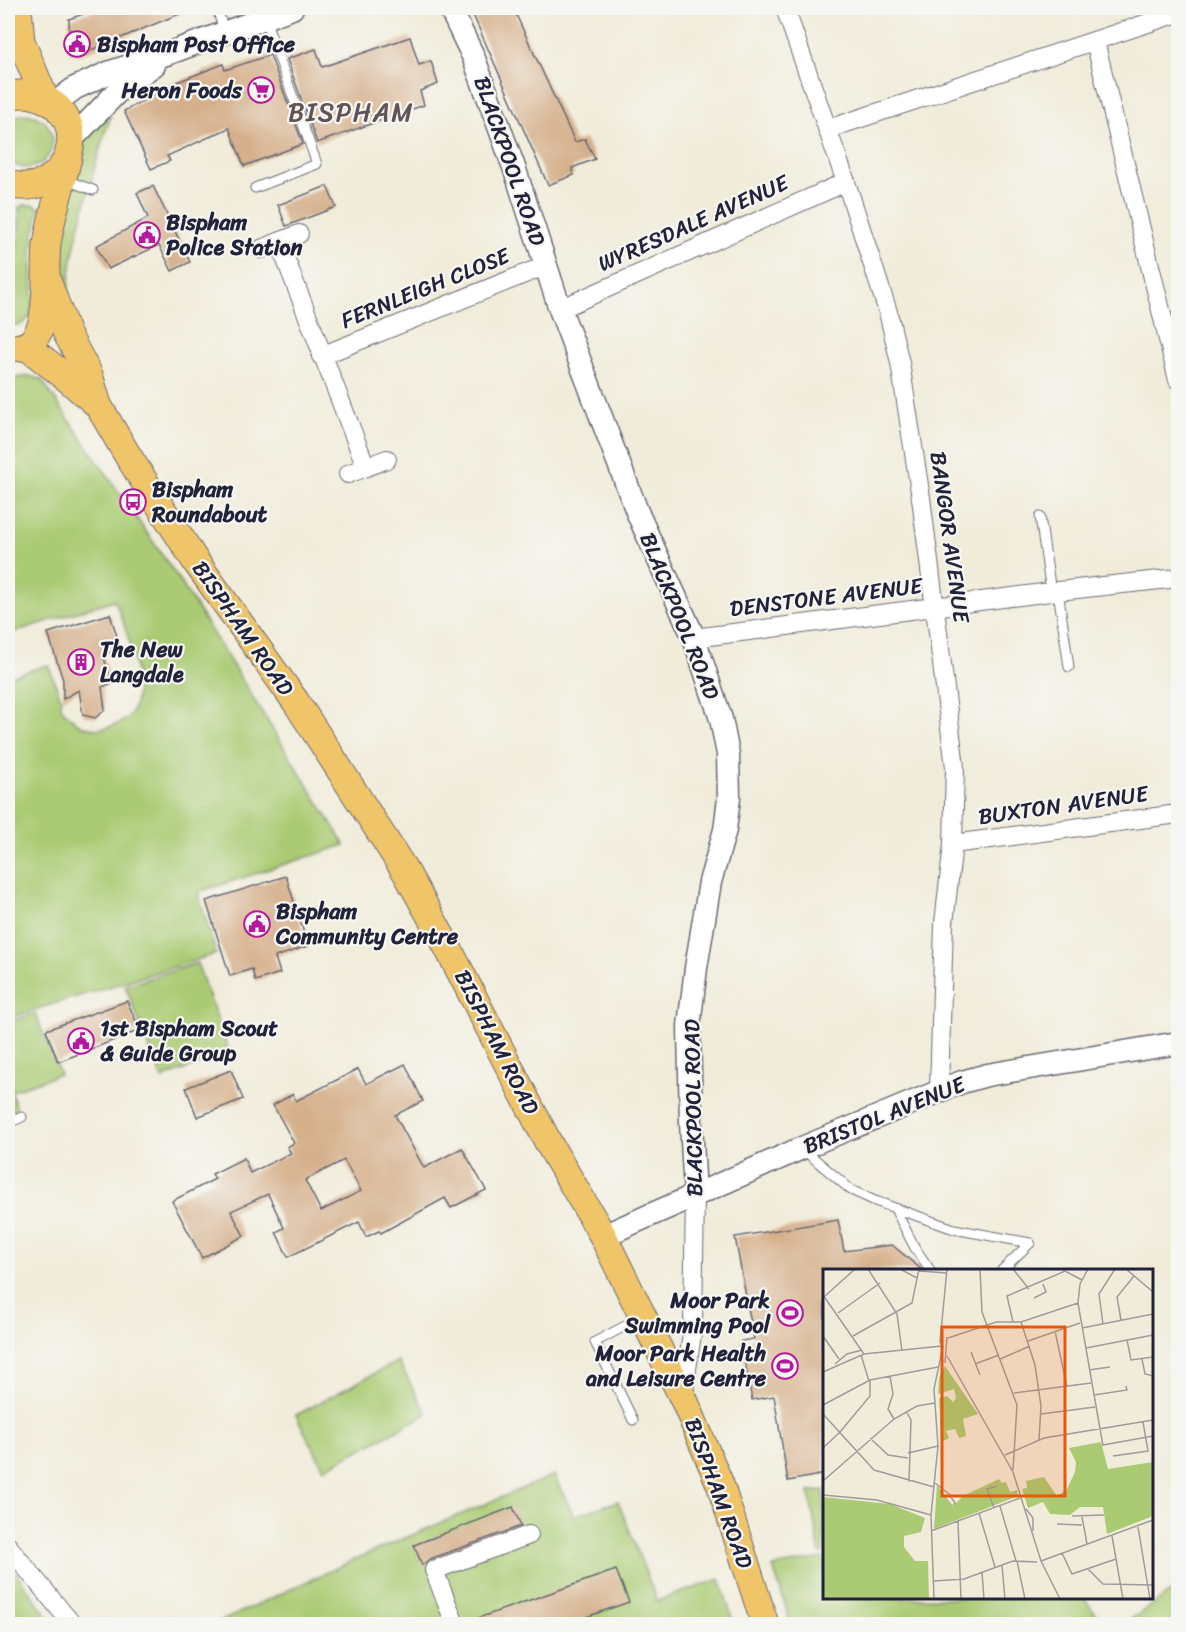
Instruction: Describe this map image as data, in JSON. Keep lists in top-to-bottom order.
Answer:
{
  "streets": {
    "main road": ["BISPHAM ROAD"],
    "street": [
      "BLACKPOOL ROAD",
      "WYRESDALE AVENUE",
      "FERNLEIGH CLOSE",
      "BANGOR AVENUE",
      "DENSTONE AVENUE",
      "BUXTON AVENUE",
      "BRISTOL AVENUE"
    ]
  },
  "crossings": [
    ["BLACKPOOL ROAD", "WYRESDALE AVENUE"],
    ["BLACKPOOL ROAD", "FERNLEIGH CLOSE"],
    ["BLACKPOOL ROAD", "DENSTONE AVENUE"],
    ["BLACKPOOL ROAD", "BISPHAM ROAD"],
    ["BLACKPOOL ROAD", "BRISTOL AVENUE"],
    ["WYRESDALE AVENUE", "BANGOR AVENUE"],
    ["BANGOR AVENUE", "DENSTONE AVENUE"],
    ["BANGOR AVENUE", "BUXTON AVENUE"],
    ["BANGOR AVENUE", "BRISTOL AVENUE"],
    ["BISPHAM ROAD", "BRISTOL AVENUE"]
  ],
  "districts": ["BISPHAM"],
  "places": {
    "public building": [
      "Bispham Post Office",
      "Bispham Police Station",
      "Bispham Community Centre",
      "1st Bispham Scout & Guide Group"
    ],
    "supermarket": ["Heron Foods"],
    "bus stop": ["Bispham Roundabout"],
    "building": ["The New Langdale"],
    "sports": ["Moor Park Swimming Pool", "Moor Park Health and Leisure Centre"]
  }
}
